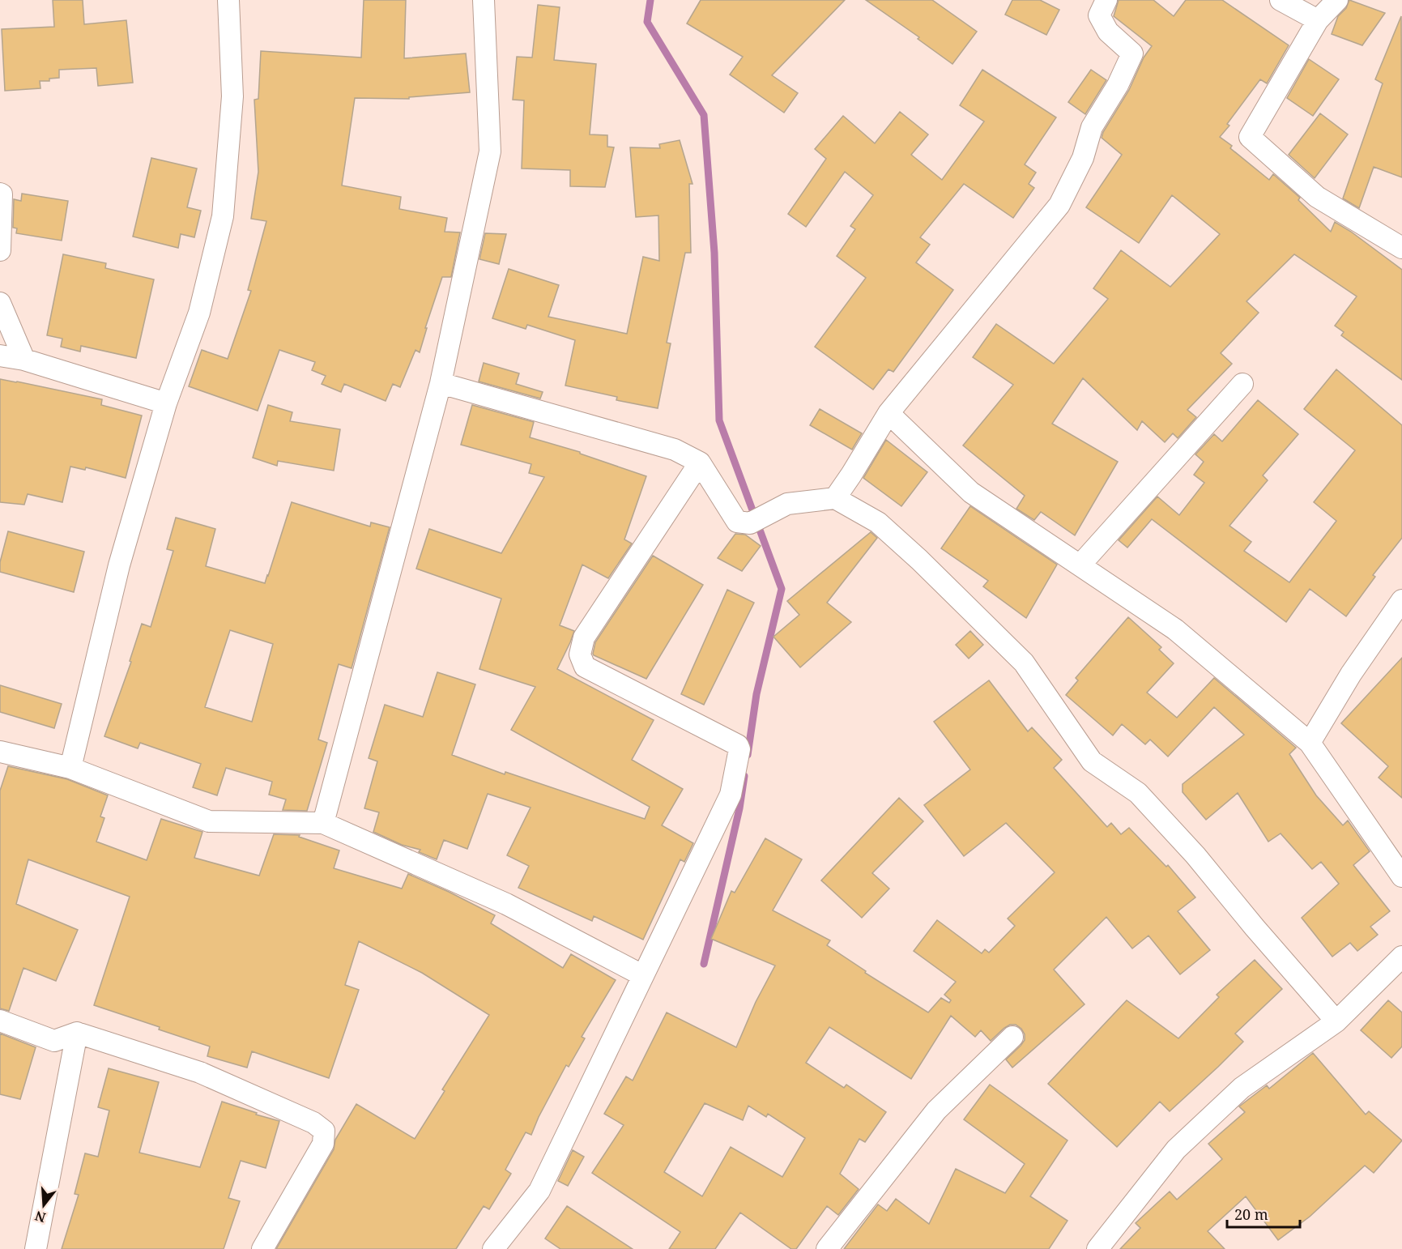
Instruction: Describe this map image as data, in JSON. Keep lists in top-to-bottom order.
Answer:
{
  "scale_bar": "20 m",
  "north": "bottom"
}
